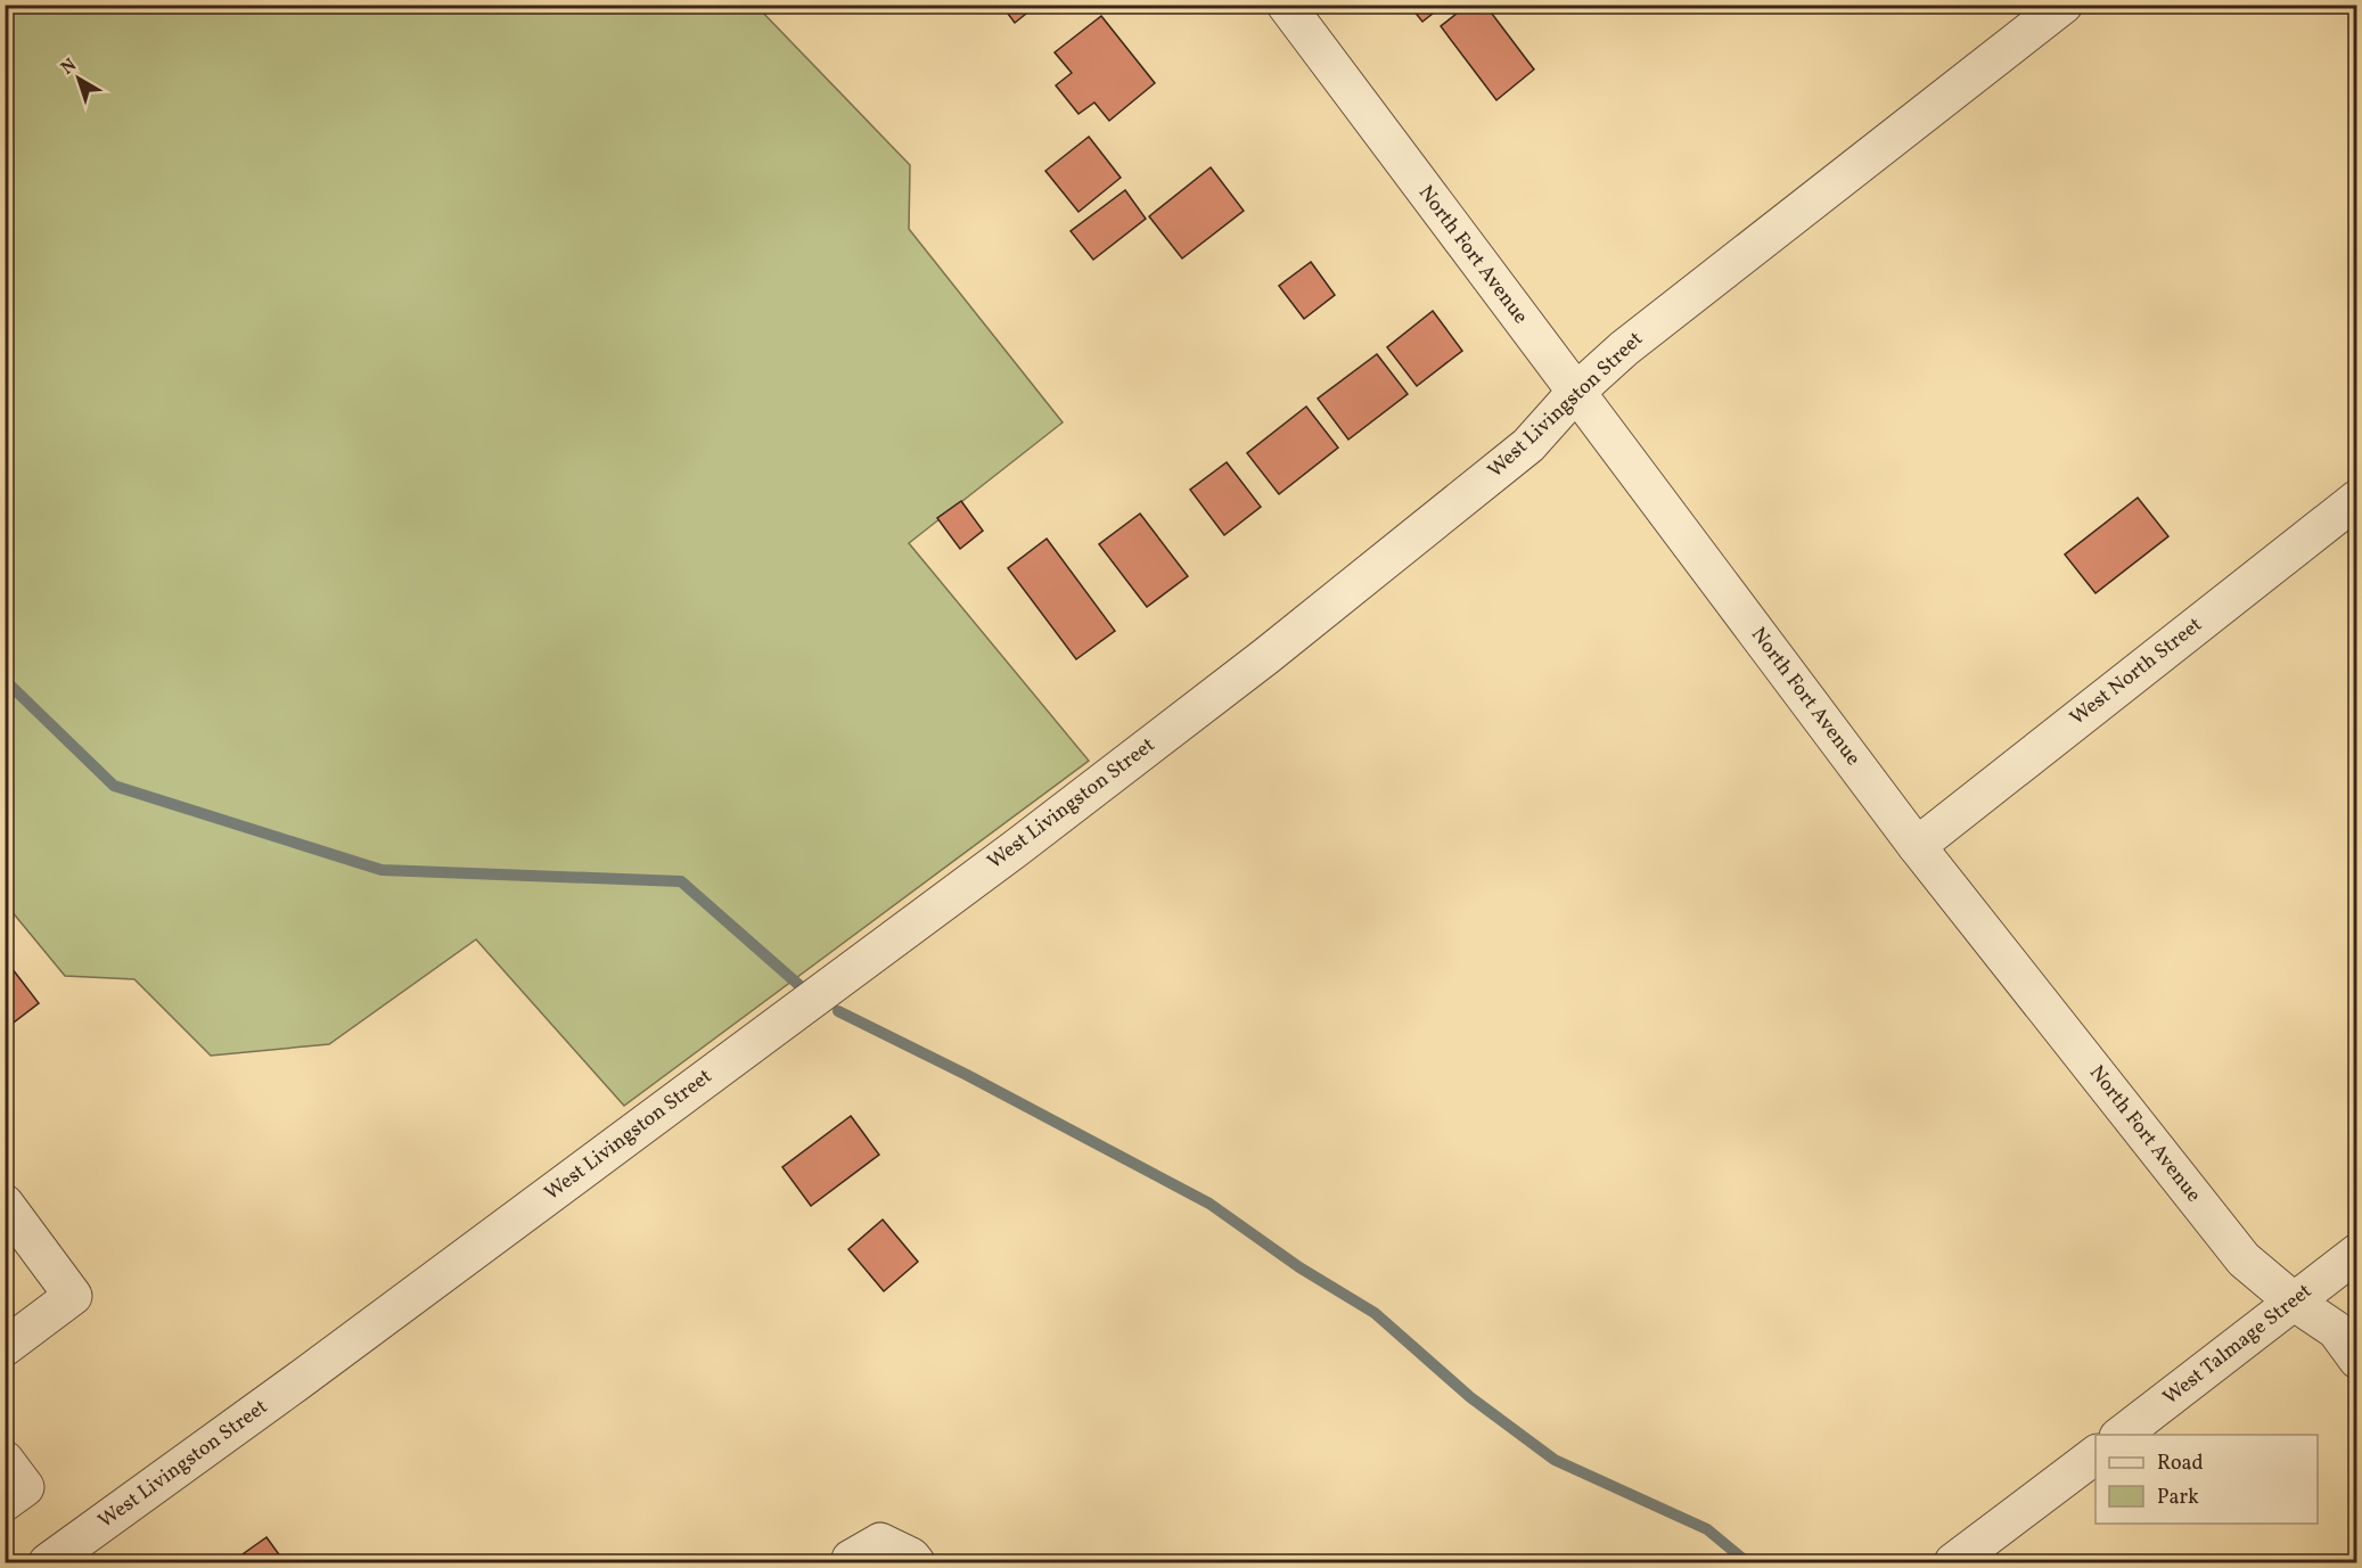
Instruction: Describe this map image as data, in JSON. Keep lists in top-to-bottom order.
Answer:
{
  "streets": {
    "street": [
      "North Fort Avenue",
      "West Livingston Street",
      "West North Street",
      "West Talmage Street"
    ]
  },
  "crossings": [
    ["North Fort Avenue", "West Livingston Street"],
    ["North Fort Avenue", "West North Street"],
    ["North Fort Avenue", "West Talmage Street"]
  ],
  "legend": ["Road", "Park"],
  "north": "top left"
}
